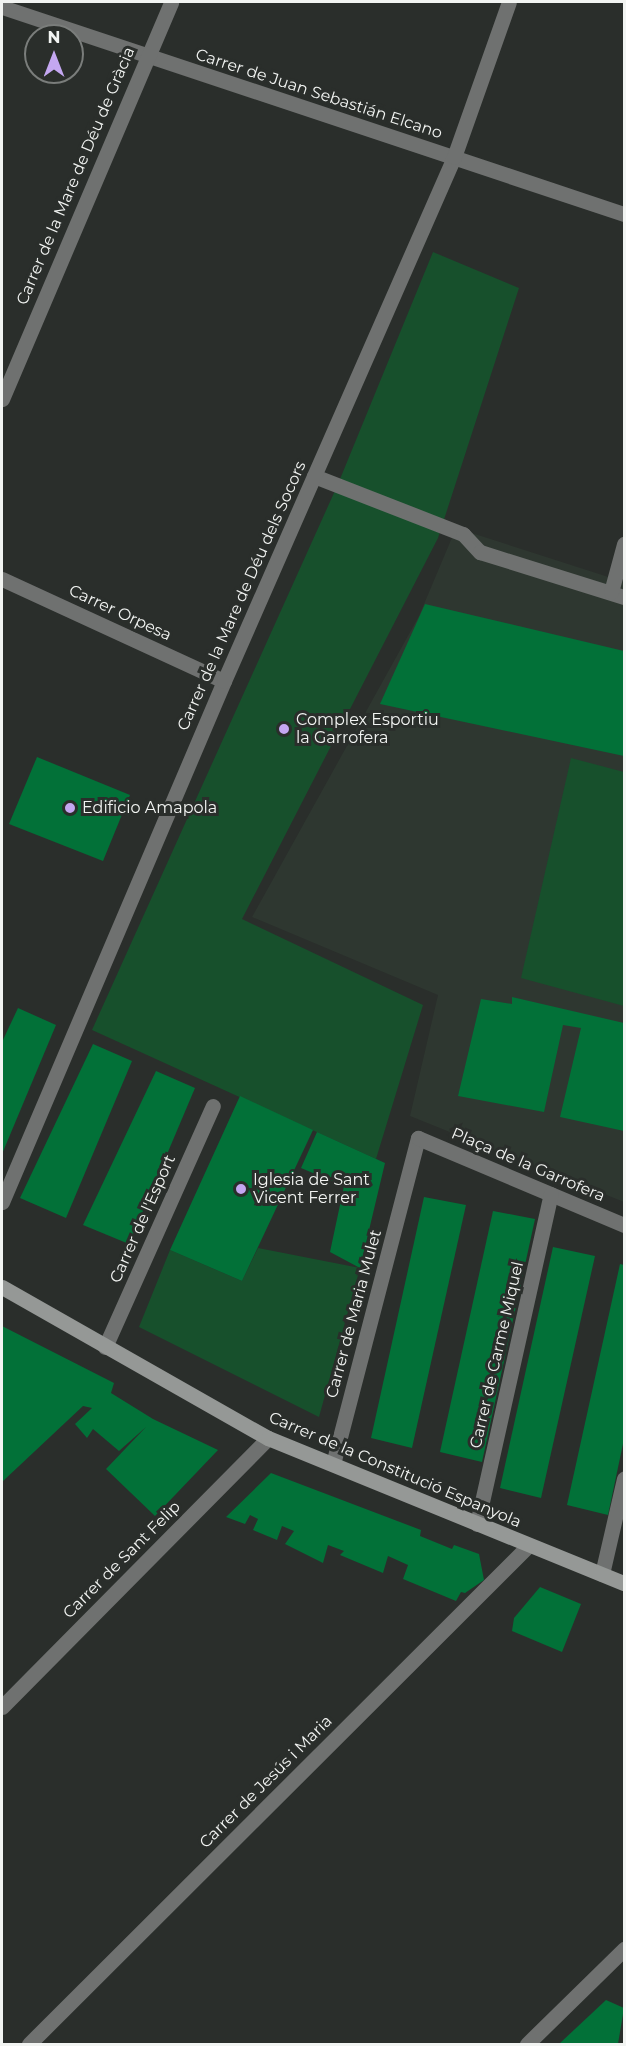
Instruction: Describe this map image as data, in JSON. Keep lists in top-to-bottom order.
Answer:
{
  "streets": {
    "street": [
      "Carrer de Juan Sebastián Elcano",
      "Carrer de la Mare de Déu de Gràcia",
      "Carrer de la Mare de Déu dels Socors",
      "Carrer Orpesa",
      "Plaça de la Garrofera",
      "Carrer de l'Esport",
      "Carrer de Maria Mulet",
      "Carrer de Carme Miquel",
      "Carrer de la Constitució Espanyola",
      "Carrer de Sant Felip",
      "Carrer de Jesús i Maria"
    ]
  },
  "crossings": [
    ["Carrer de Juan Sebastián Elcano", "Carrer de la Mare de Déu de Gràcia"],
    ["Carrer de Juan Sebastián Elcano", "Carrer de la Mare de Déu dels Socors"],
    ["Carrer de la Mare de Déu dels Socors", "Carrer Orpesa"],
    ["Plaça de la Garrofera", "Carrer de Maria Mulet"],
    ["Plaça de la Garrofera", "Carrer de Carme Miquel"],
    ["Carrer de l'Esport", "Carrer de la Constitució Espanyola"],
    ["Carrer de Maria Mulet", "Carrer de la Constitució Espanyola"],
    ["Carrer de Carme Miquel", "Carrer de la Constitució Espanyola"],
    ["Carrer de la Constitució Espanyola", "Carrer de Sant Felip"],
    ["Carrer de la Constitució Espanyola", "Carrer de Jesús i Maria"]
  ],
  "places": ["Complex Esportiu la Garrofera", "Edificio Amapola", "Iglesia de Sant Vicent Ferrer"],
  "north": "top"
}
